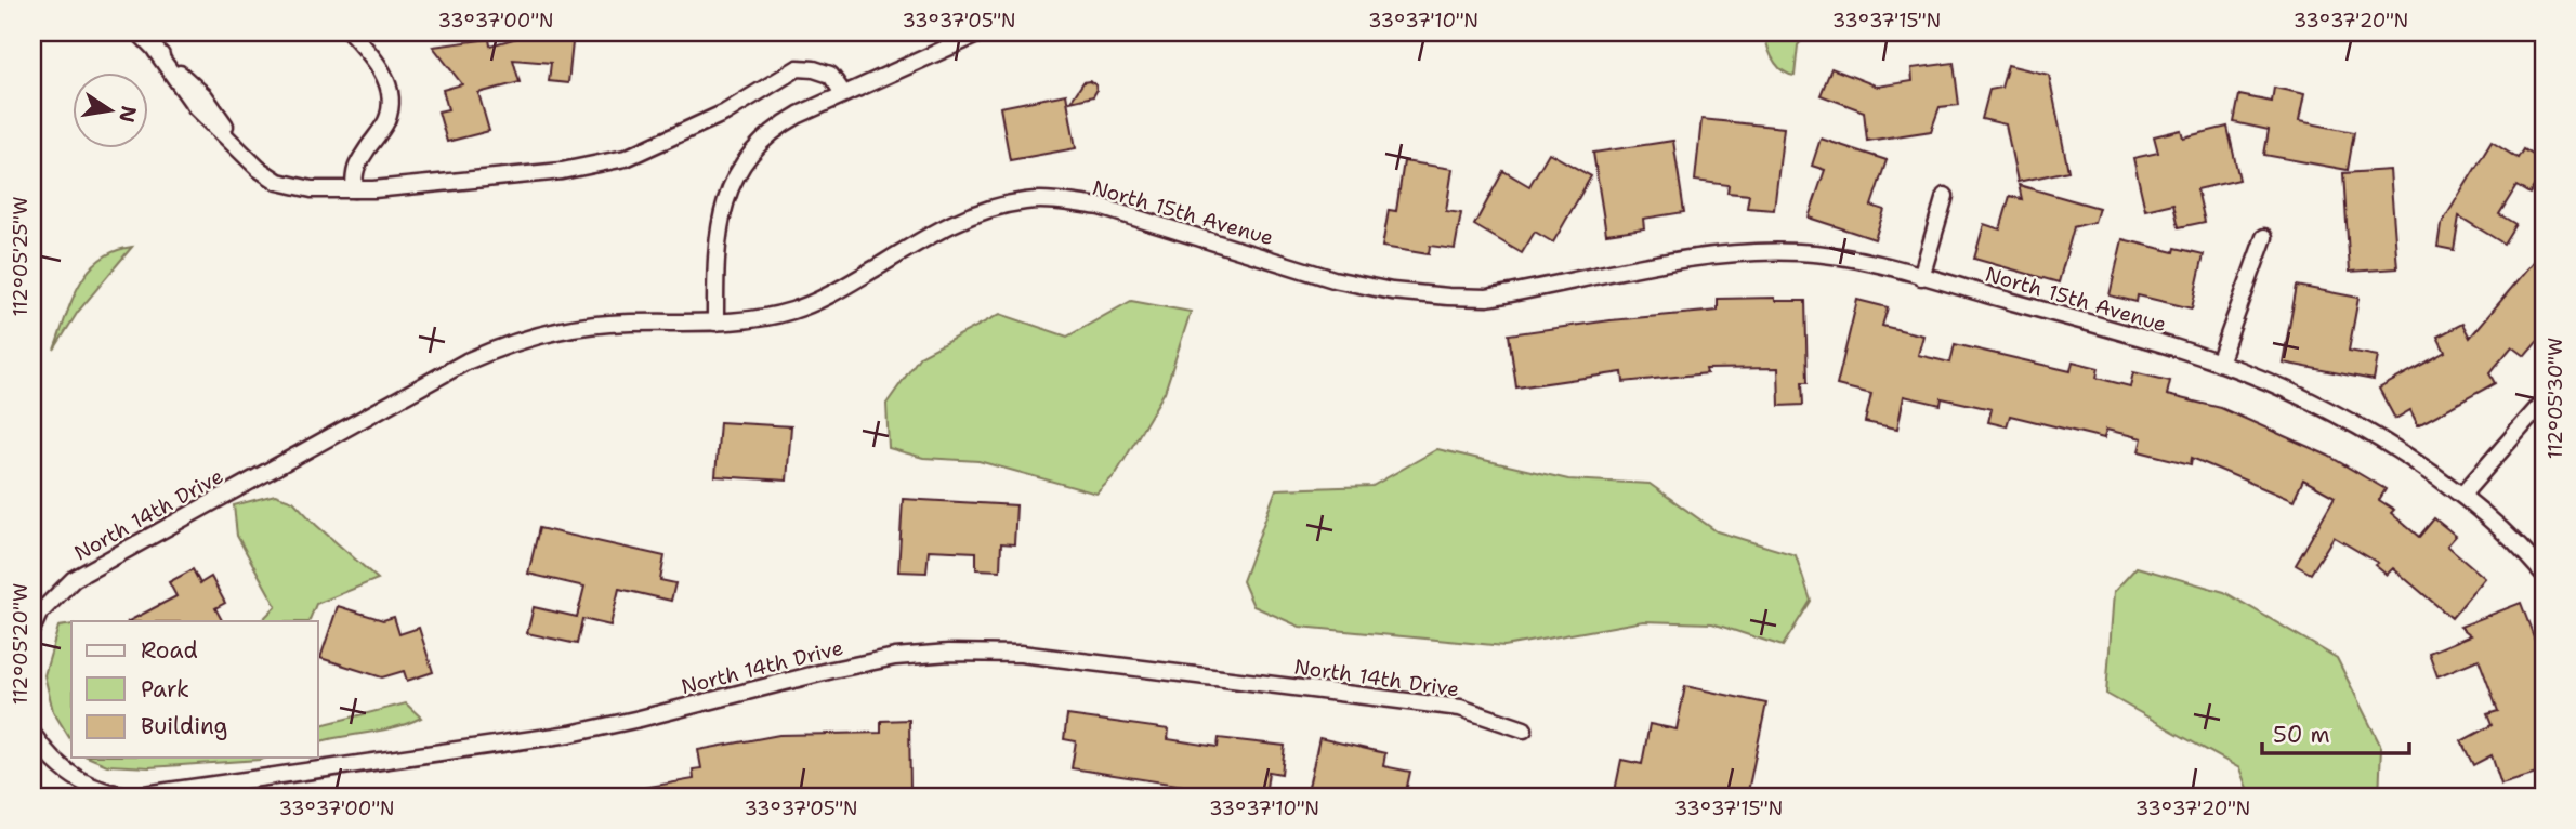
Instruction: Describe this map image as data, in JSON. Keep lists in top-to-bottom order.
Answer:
{
  "streets": {
    "street": ["North 15th Avenue", "North 14th Drive"]
  },
  "crossings": [
    ["North 15th Avenue", "North 14th Drive"]
  ],
  "legend": ["Road", "Park", "Building"],
  "scale_bar": "50 m",
  "north": "right",
  "coordinates": [
    "33°37'00\"N",
    "33°37'05\"N",
    "33°37'10\"N",
    "33°37'15\"N",
    "33°37'20\"N",
    "112°05'25\"W",
    "112°05'30\"W",
    "112°05'20\"W"
  ]
}
